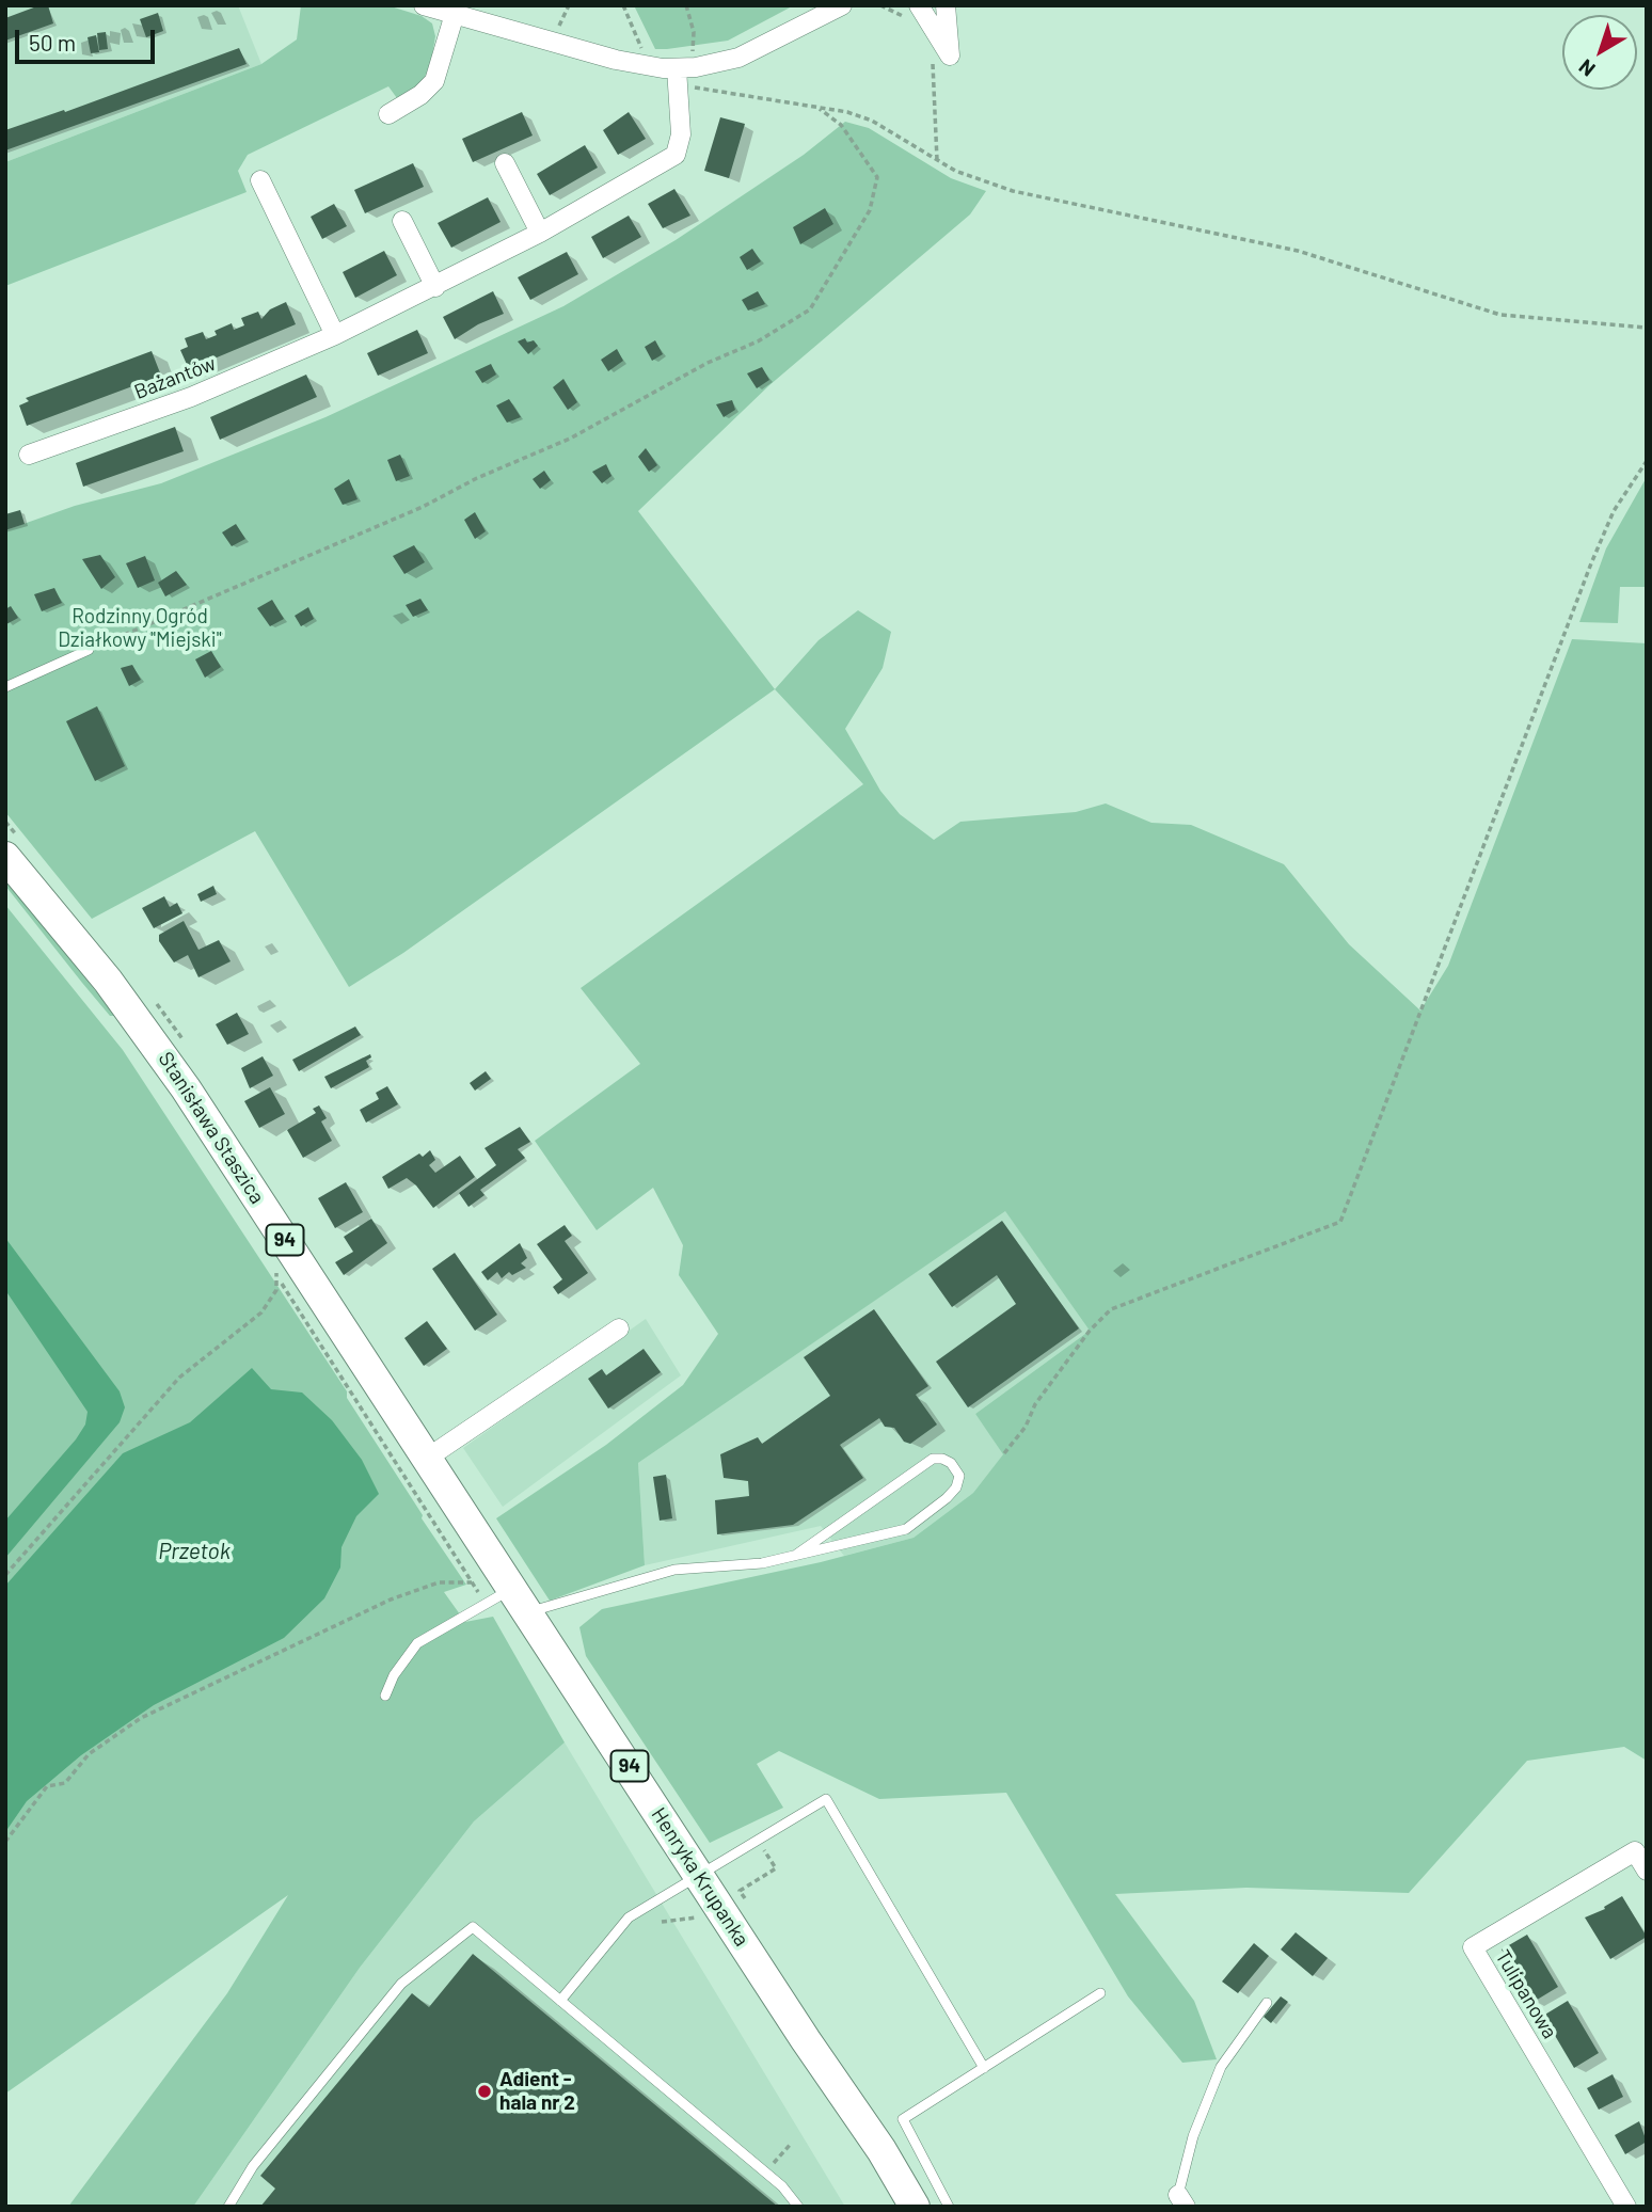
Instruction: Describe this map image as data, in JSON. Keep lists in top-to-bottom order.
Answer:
{
  "streets": {
    "main road": ["Stanisława Staszica", "94", "Henryka Krupanka"],
    "street": ["Bażantów", "Tulipanowa"]
  },
  "crossings": [
    ["Stanisława Staszica", "Henryka Krupanka"]
  ],
  "water": ["Przetok"],
  "parks": ["Rodzinny Ogród Działkowy \"Miejski\""],
  "places": ["Adient - hala nr 2"],
  "scale_bar": "50 m",
  "north": "bottom left"
}
